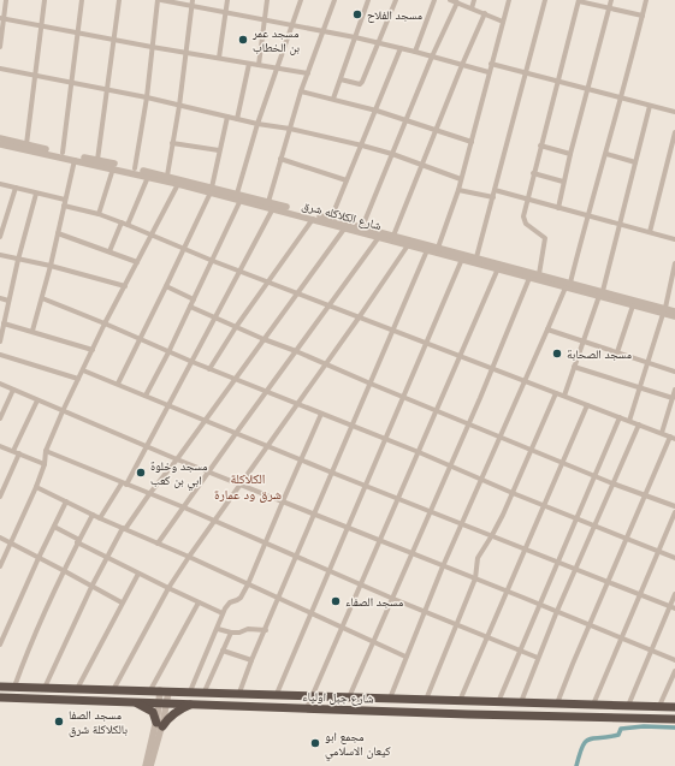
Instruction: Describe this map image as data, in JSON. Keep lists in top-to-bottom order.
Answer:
{
  "streets": {
    "highway": ["شارع جبل اولياء"],
    "street": ["شارع الكلاكله شرق"]
  },
  "districts": ["الكلاكلة شرق ود عمارة"],
  "places": [
    "مسجد الفلاح",
    "مسجد عمر بن الخطاب",
    "مسجد الصحابة",
    "مسجد وخلوة ابي بن كعب",
    "مسجد الصفاء",
    "مسجد الصفا بالكلاكلة شرق",
    "مجمع ابو كيعان الاسلامي"
  ]
}
